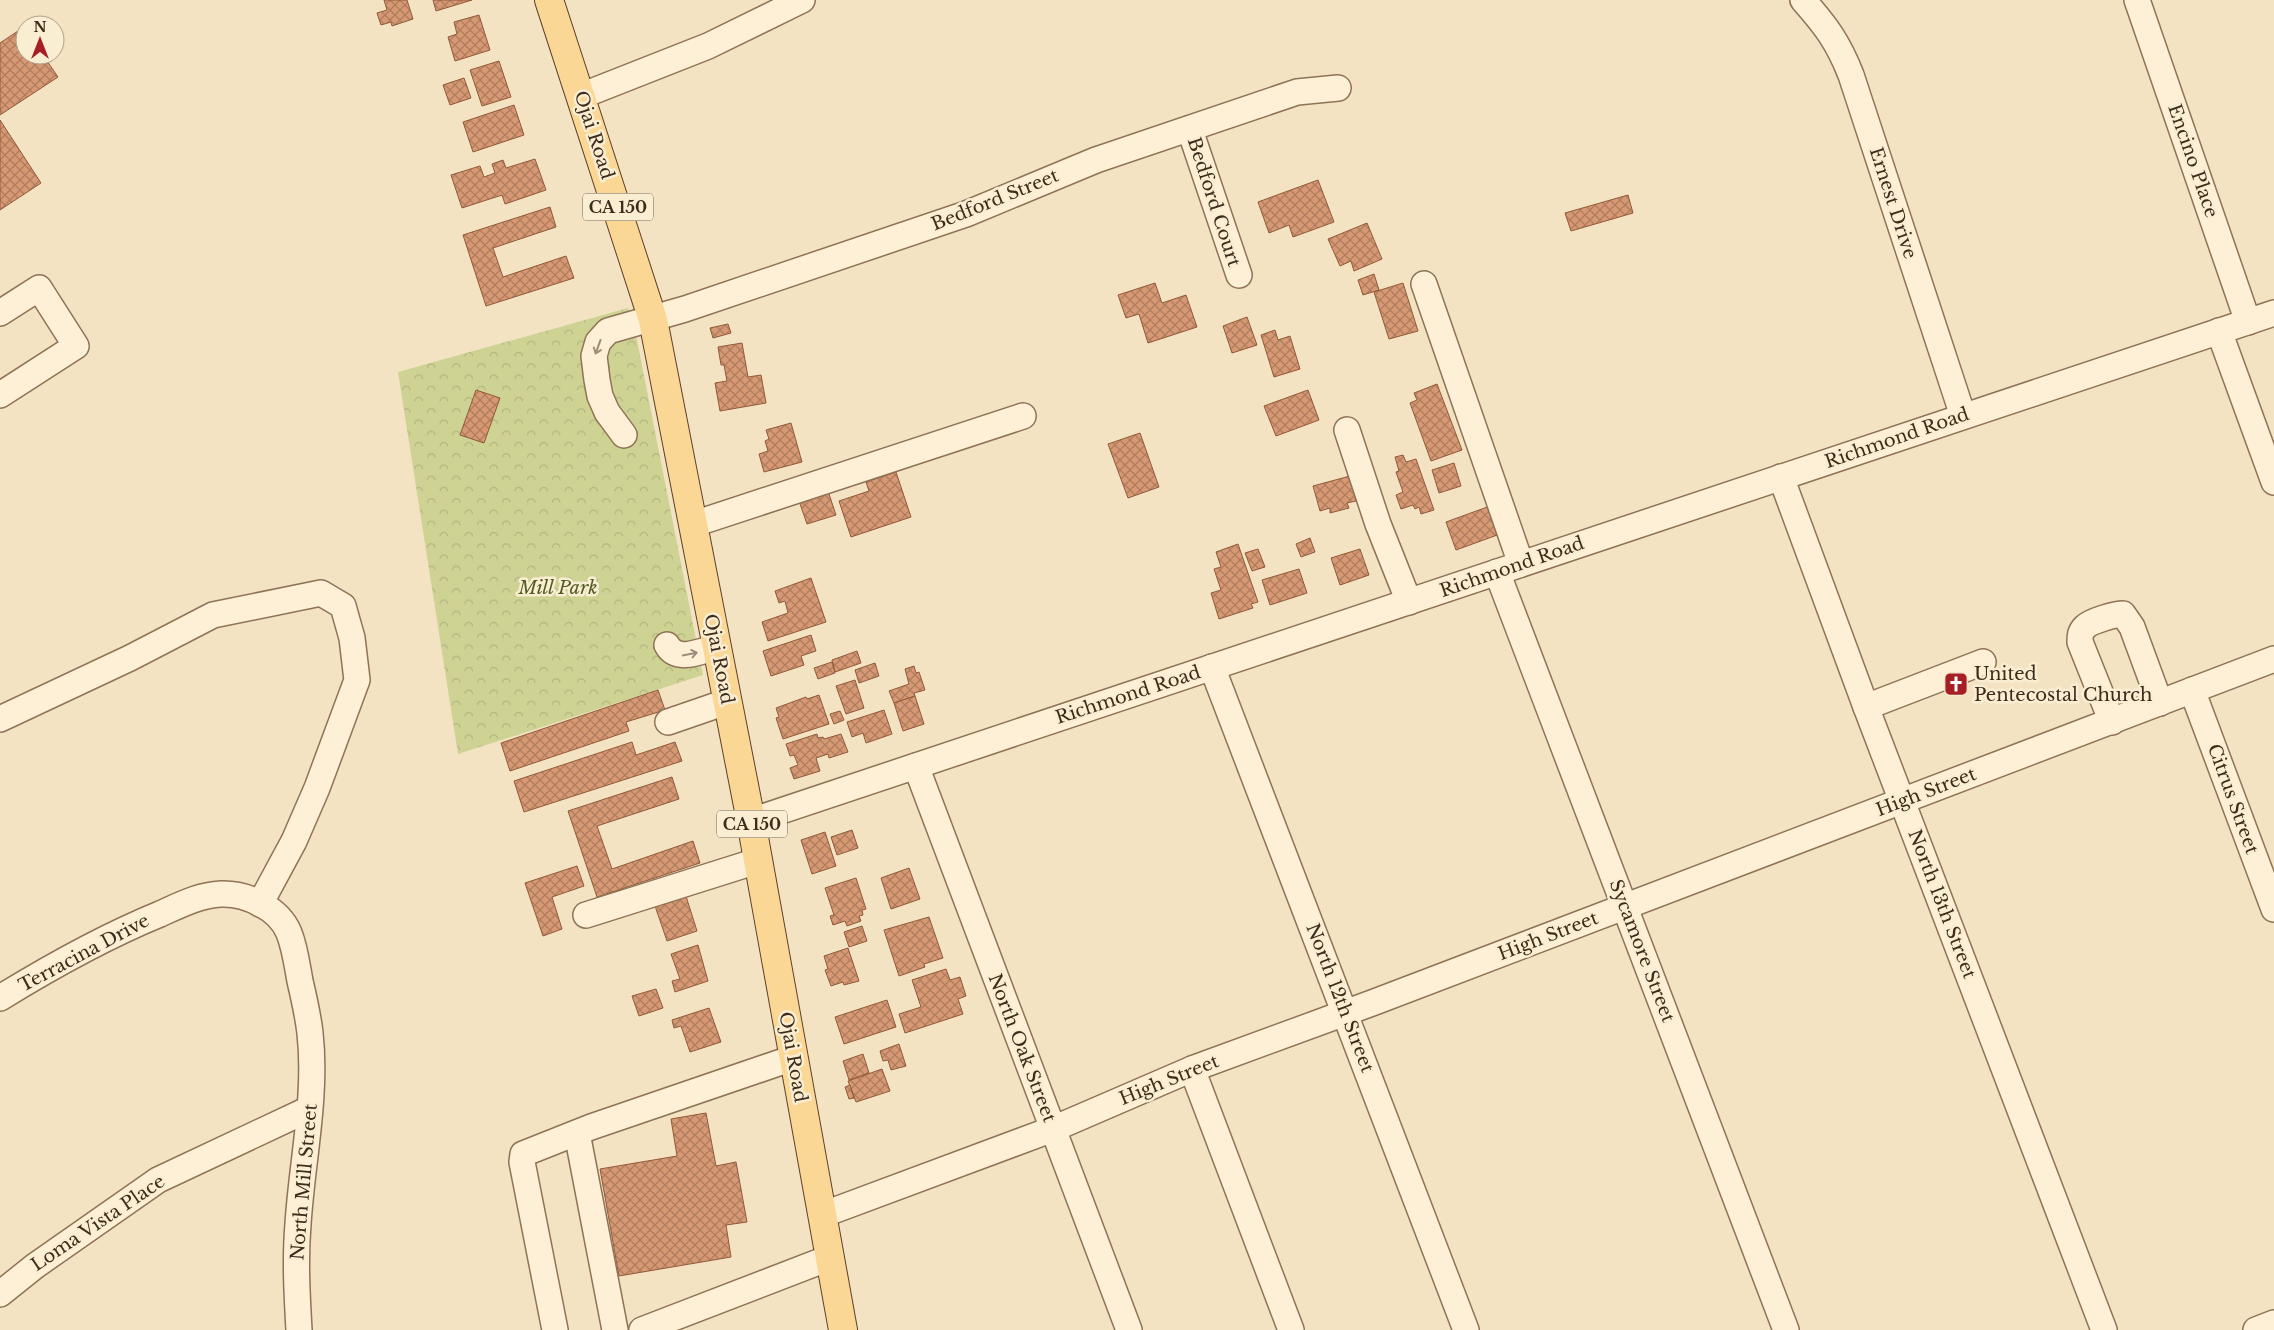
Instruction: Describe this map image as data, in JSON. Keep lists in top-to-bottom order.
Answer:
{
  "streets": {
    "main road": ["Ojai Road", "CA 150"],
    "street": [
      "Encino Place",
      "Bedford Street",
      "Bedford Court",
      "Ernest Drive",
      "Richmond Road",
      "High Street",
      "Citrus Street",
      "North 13th Street",
      "Sycamore Street",
      "Terracina Drive",
      "North 12th Street",
      "North Oak Street",
      "North Mill Street",
      "Loma Vista Place"
    ]
  },
  "crossings": [
    ["Ojai Road", "Bedford Street"],
    ["Ojai Road", "Richmond Road"],
    ["Ojai Road", "High Street"],
    ["Encino Place", "Richmond Road"],
    ["Bedford Street", "Bedford Court"],
    ["Ernest Drive", "Richmond Road"],
    ["Richmond Road", "North 13th Street"],
    ["Richmond Road", "Sycamore Street"],
    ["Richmond Road", "North 12th Street"],
    ["Richmond Road", "North Oak Street"],
    ["High Street", "Citrus Street"],
    ["High Street", "North 13th Street"],
    ["High Street", "Sycamore Street"],
    ["High Street", "North 12th Street"],
    ["High Street", "North Oak Street"],
    ["Terracina Drive", "North Mill Street"],
    ["North Mill Street", "Loma Vista Place"]
  ],
  "parks": ["Mill Park"],
  "places": {
    "church": ["United Pentecostal Church"]
  },
  "north": "top"
}
